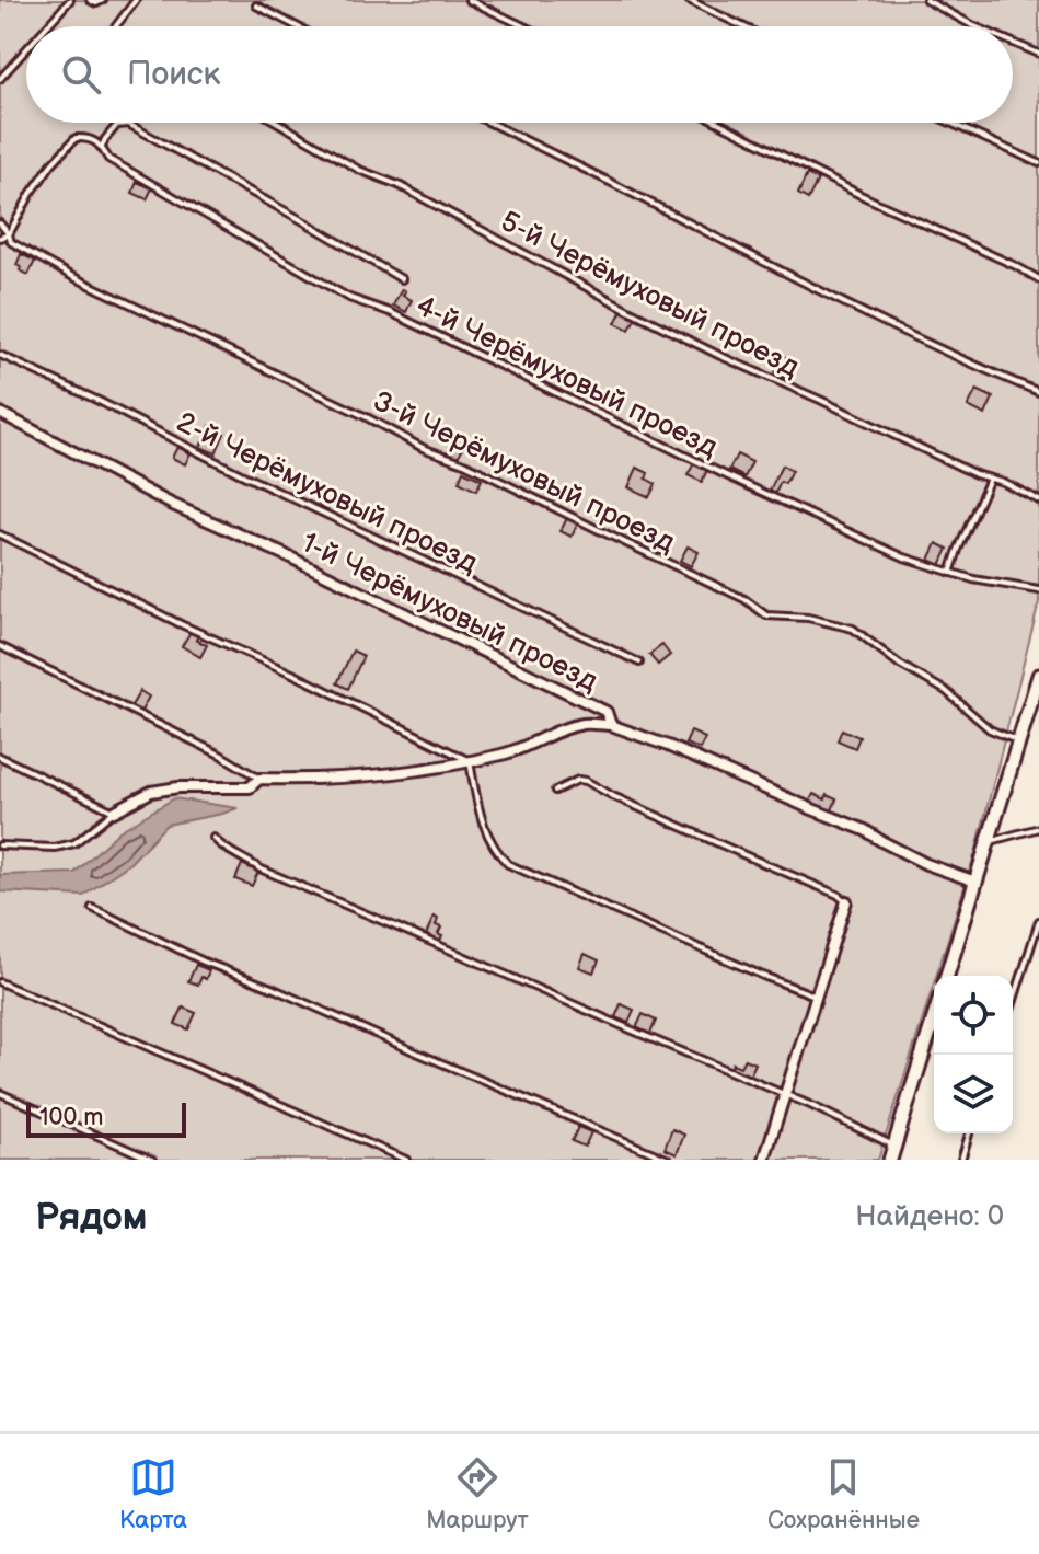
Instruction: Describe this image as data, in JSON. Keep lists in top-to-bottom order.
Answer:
{
  "streets": {
    "street": ["1-й Черёмуховый проезд"],
    "lane": [
      "5-й Черёмуховый проезд",
      "4-й Черёмуховый проезд",
      "3-й Черёмуховый проезд",
      "2-й Черёмуховый проезд"
    ]
  },
  "scale_bar": "100 m",
  "page": {
    "search": "Поиск",
    "scale": "100 m",
    "heading": ["Рядом", "Найдено: 0"],
    "nav": ["Карта", "Маршрут", "Сохранённые"]
  }
}
